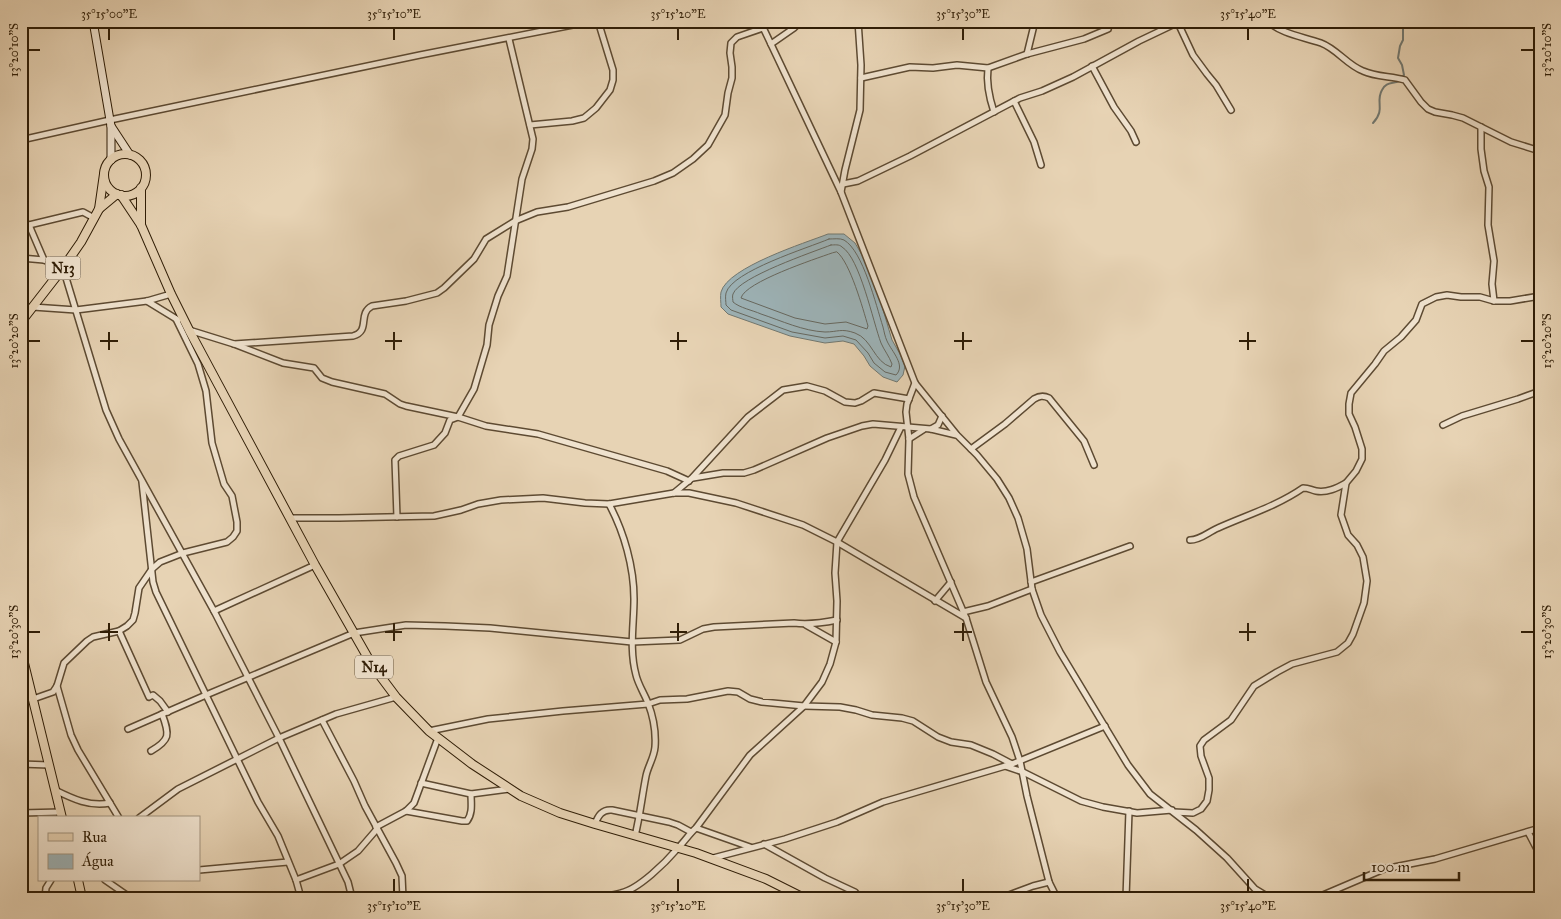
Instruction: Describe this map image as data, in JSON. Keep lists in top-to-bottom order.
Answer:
{
  "streets": {
    "main road": ["N13", "N14"]
  },
  "crossings": [
    ["N13", "N14"]
  ],
  "legend": ["Rua", "Água"],
  "scale_bar": "100 m",
  "coordinates": [
    "35°15'00\"E",
    "35°15'10\"E",
    "35°15'20\"E",
    "35°15'30\"E",
    "35°15'40\"E",
    "13°20'10\"S",
    "13°20'20\"S",
    "13°20'30\"S"
  ]
}
